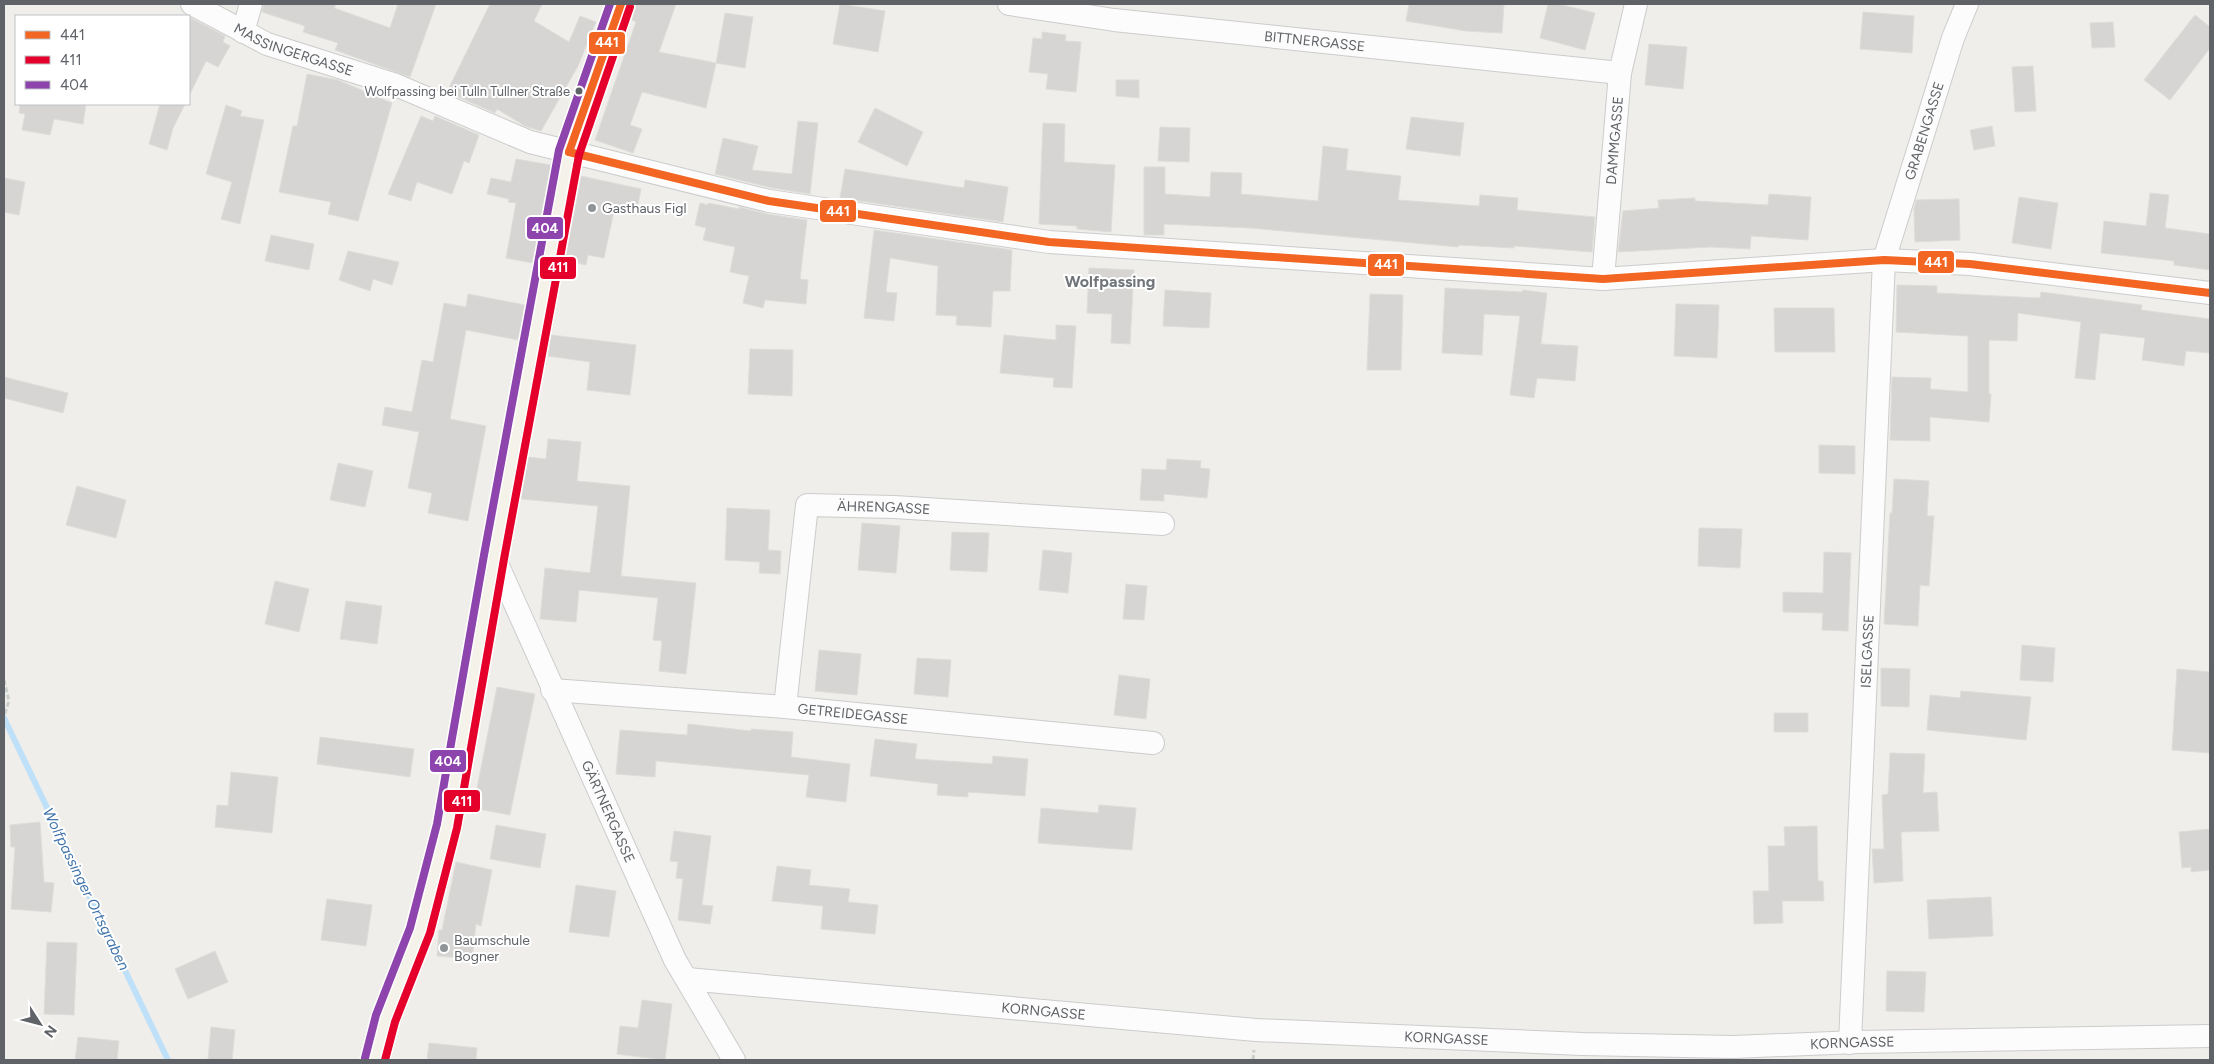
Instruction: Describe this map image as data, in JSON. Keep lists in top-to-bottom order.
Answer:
{
  "streets": {
    "street": [
      "BITTNERGASSE",
      "MASSINGERGASSE",
      "GRABENGASSE",
      "DAMMGASSE",
      "ÄHRENGASSE",
      "ISELGASSE",
      "GETREIDEGASSE",
      "GÄRTNERGASSE",
      "KORNGASSE"
    ]
  },
  "crossings": [
    ["BITTNERGASSE", "DAMMGASSE"],
    ["MASSINGERGASSE", "GRABENGASSE"],
    ["MASSINGERGASSE", "DAMMGASSE"],
    ["MASSINGERGASSE", "ISELGASSE"],
    ["GRABENGASSE", "ISELGASSE"],
    ["ÄHRENGASSE", "GETREIDEGASSE"],
    ["ISELGASSE", "KORNGASSE"],
    ["GETREIDEGASSE", "GÄRTNERGASSE"],
    ["GÄRTNERGASSE", "KORNGASSE"]
  ],
  "districts": ["Wolfpassing"],
  "water": ["Wolfpassinger Ortsgraben"],
  "places": ["Wolfpassing bei Tulln Tullner Straße", "Gasthaus Figl", "Baumschule Bogner"],
  "lines": ["transit line 441", "transit line 404", "transit line 411"],
  "legend": ["441", "411", "404"],
  "north": "bottom right"
}
